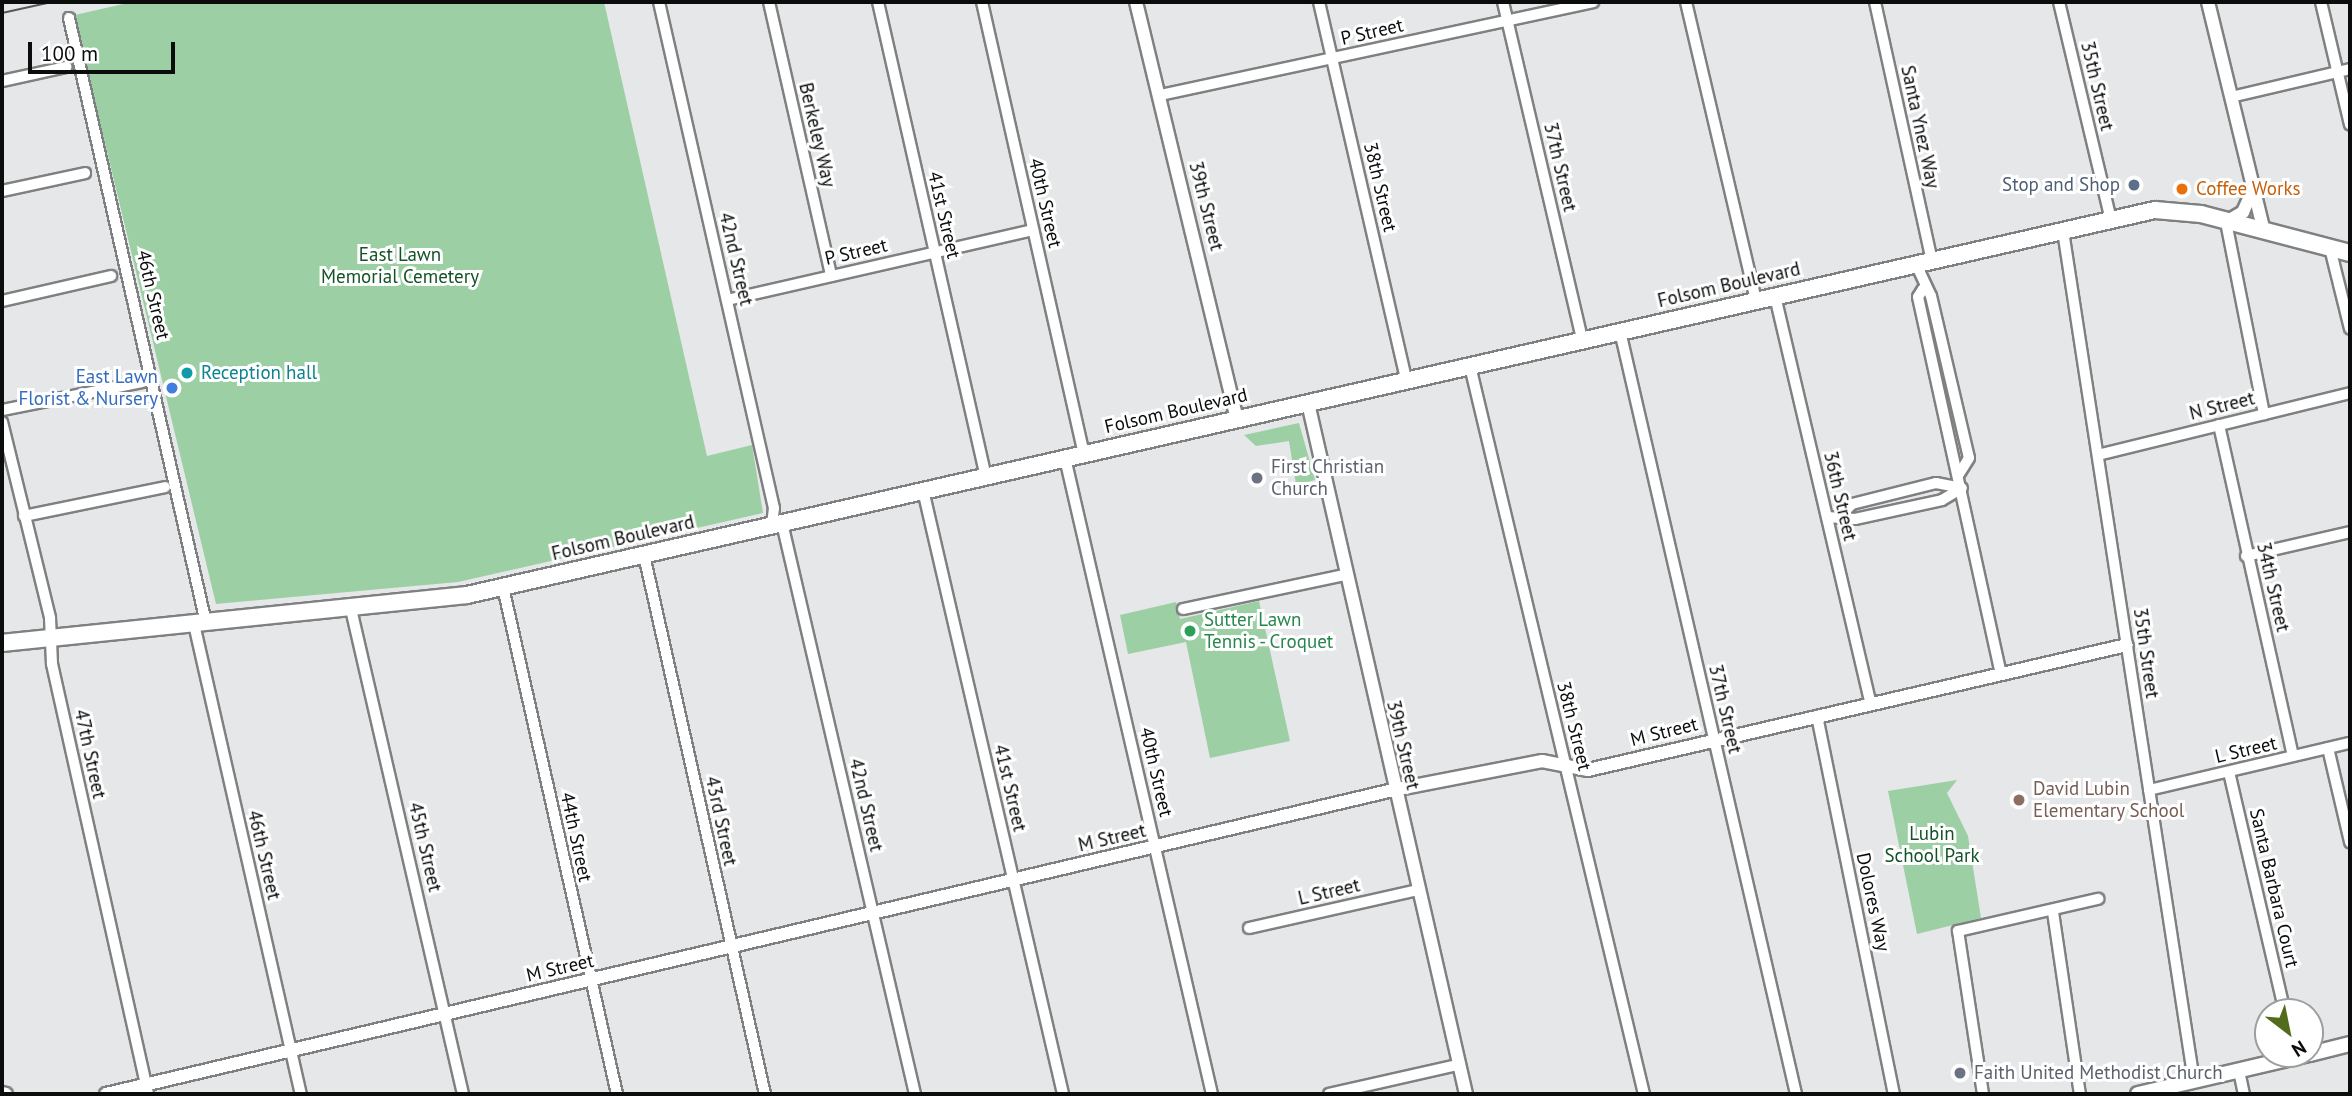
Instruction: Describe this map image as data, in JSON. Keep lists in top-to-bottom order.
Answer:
{
  "streets": {
    "main road": ["Folsom Boulevard"],
    "street": [
      "P Street",
      "35th Street",
      "Santa Ynez Way",
      "Berkeley Way",
      "37th Street",
      "38th Street",
      "40th Street",
      "39th Street",
      "41st Street",
      "42nd Street",
      "46th Street",
      "N Street",
      "36th Street",
      "34th Street",
      "M Street",
      "L Street",
      "47th Street",
      "43rd Street",
      "44th Street",
      "45th Street",
      "Santa Barbara Court",
      "Dolores Way"
    ]
  },
  "crossings": [
    ["P Street", "Berkeley Way"],
    ["P Street", "37th Street"],
    ["P Street", "38th Street"],
    ["P Street", "40th Street"],
    ["P Street", "39th Street"],
    ["P Street", "41st Street"],
    ["P Street", "42nd Street"],
    ["35th Street", "Folsom Boulevard"],
    ["35th Street", "N Street"],
    ["35th Street", "M Street"],
    ["35th Street", "L Street"],
    ["Santa Ynez Way", "Folsom Boulevard"],
    ["Santa Ynez Way", "M Street"],
    ["37th Street", "Folsom Boulevard"],
    ["37th Street", "M Street"],
    ["38th Street", "Folsom Boulevard"],
    ["38th Street", "M Street"],
    ["40th Street", "Folsom Boulevard"],
    ["40th Street", "M Street"],
    ["39th Street", "Folsom Boulevard"],
    ["39th Street", "M Street"],
    ["39th Street", "L Street"],
    ["41st Street", "Folsom Boulevard"],
    ["41st Street", "M Street"],
    ["42nd Street", "Folsom Boulevard"],
    ["42nd Street", "M Street"],
    ["Folsom Boulevard", "46th Street"],
    ["Folsom Boulevard", "36th Street"],
    ["Folsom Boulevard", "47th Street"],
    ["Folsom Boulevard", "43rd Street"],
    ["Folsom Boulevard", "44th Street"],
    ["Folsom Boulevard", "45th Street"],
    ["46th Street", "M Street"],
    ["N Street", "34th Street"],
    ["36th Street", "M Street"],
    ["34th Street", "L Street"],
    ["M Street", "47th Street"],
    ["M Street", "43rd Street"],
    ["M Street", "44th Street"],
    ["M Street", "45th Street"],
    ["M Street", "Dolores Way"],
    ["L Street", "Santa Barbara Court"]
  ],
  "parks": ["East Lawn Memorial Cemetery", "Lubin School Park"],
  "places": [
    "Stop and Shop",
    "Coffee Works",
    "Reception hall",
    "East Lawn Florist & Nursery",
    "First Christian Church",
    "Sutter Lawn Tennis - Croquet",
    "David Lubin Elementary School",
    "Faith United Methodist Church"
  ],
  "scale_bar": "100 m",
  "north": "bottom right"
}
